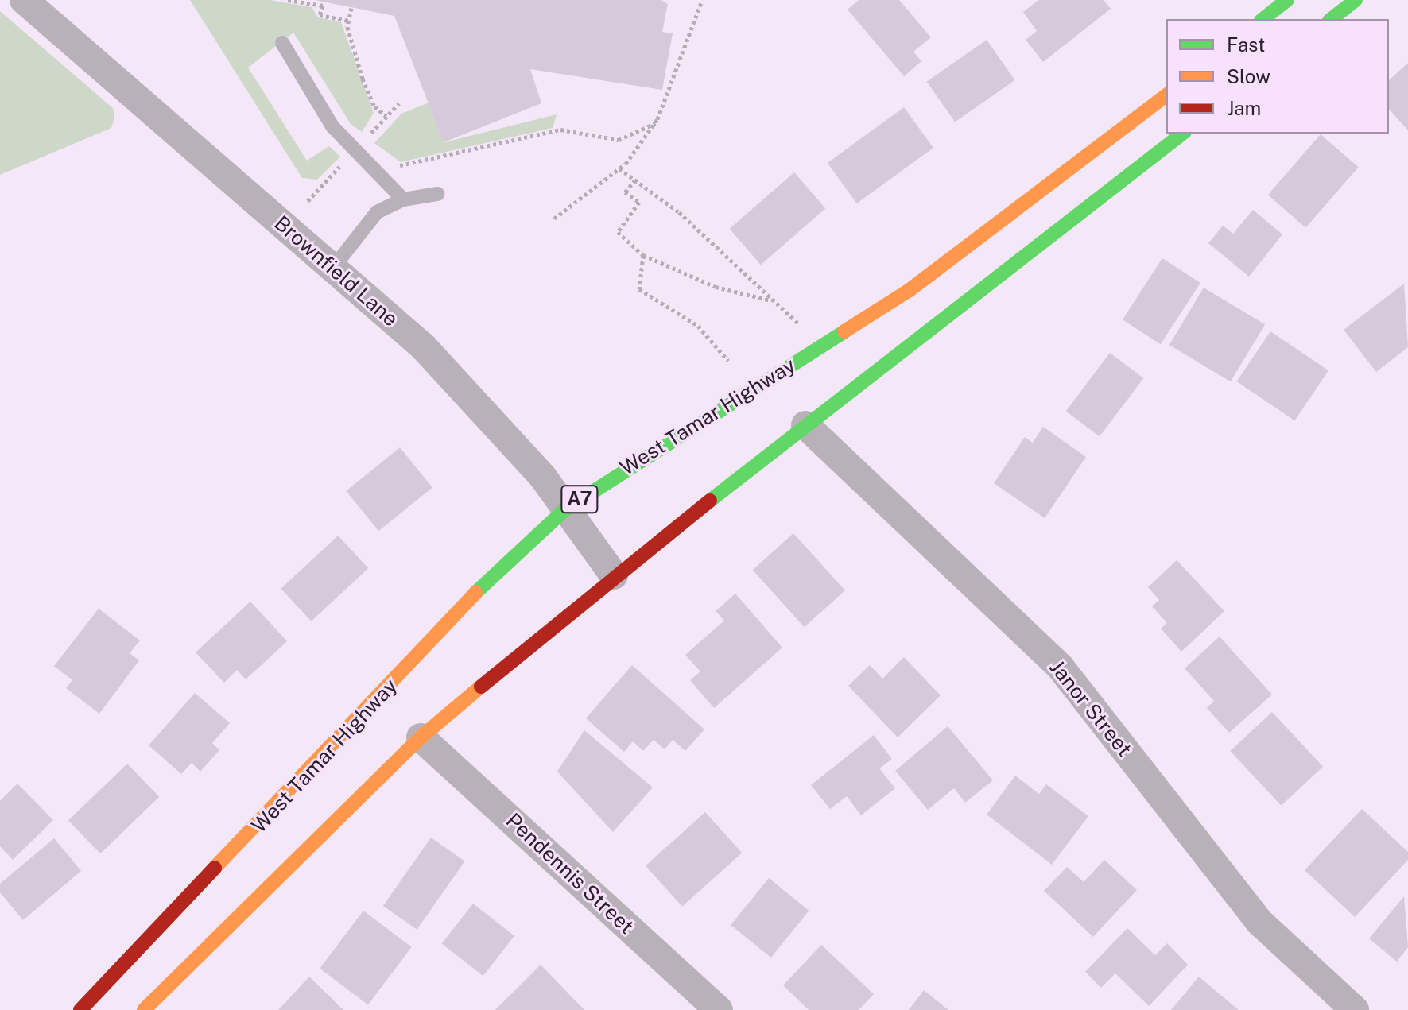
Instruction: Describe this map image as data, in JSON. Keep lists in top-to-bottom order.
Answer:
{
  "streets": {
    "highway": ["West Tamar Highway", "A7"],
    "street": ["Brownfield Lane", "Janor Street", "Pendennis Street"]
  },
  "crossings": [
    ["Brownfield Lane", "West Tamar Highway"]
  ],
  "legend": ["Fast", "Slow", "Jam"]
}
